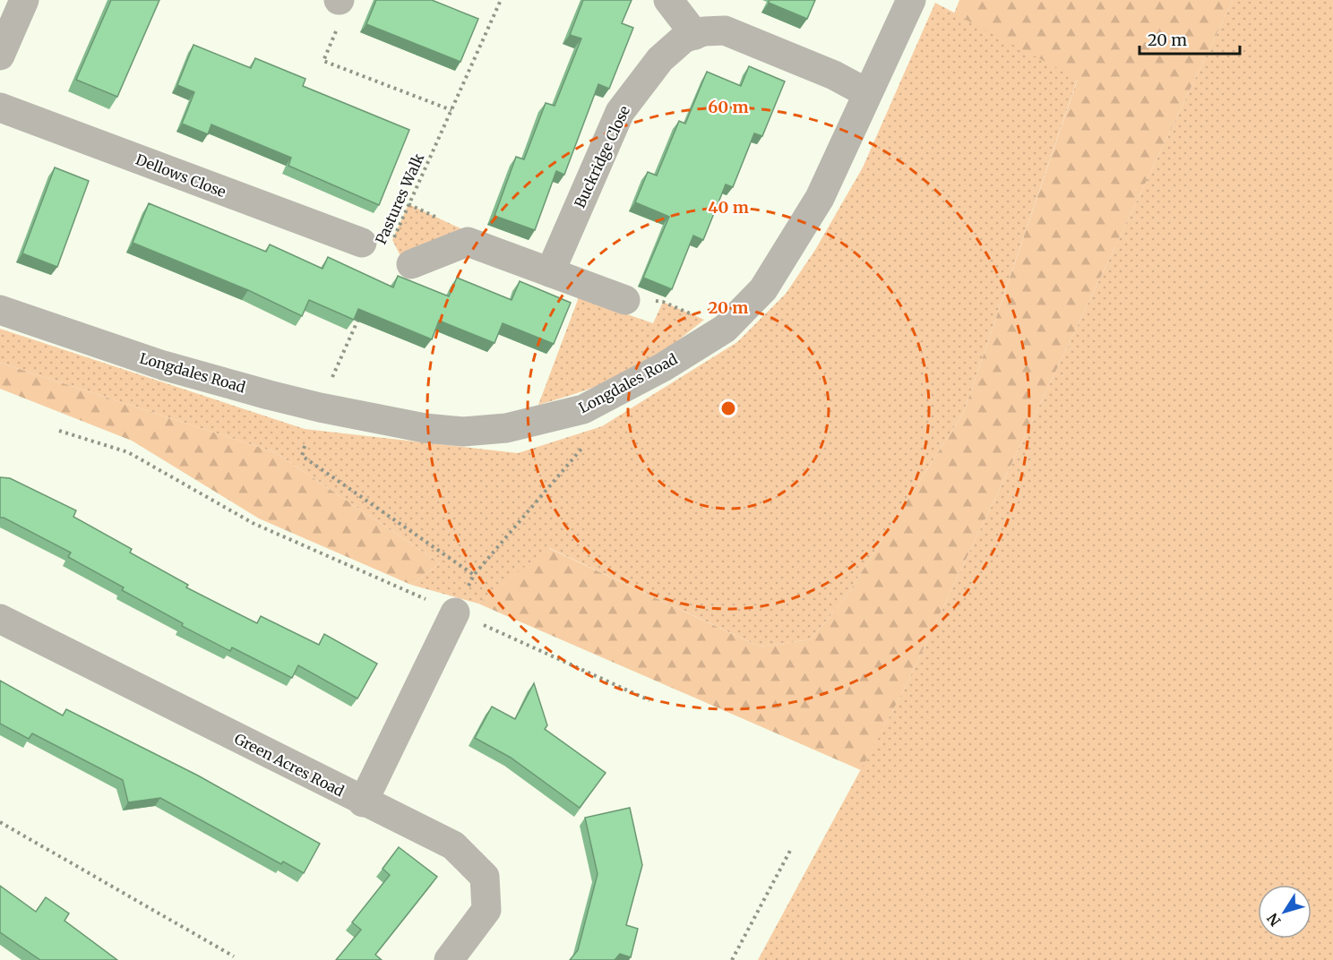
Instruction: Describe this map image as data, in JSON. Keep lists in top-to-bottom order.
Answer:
{
  "streets": {
    "street": [
      "Buckridge Close",
      "Dellows Close",
      "Longdales Road",
      "Green Acres Road"
    ],
    "path": ["Pastures Walk"]
  },
  "crossings": [
    ["Buckridge Close", "Longdales Road"]
  ],
  "scale_bar": "20 m",
  "north": "bottom left",
  "rings": ["60 m", "40 m", "20 m"]
}
